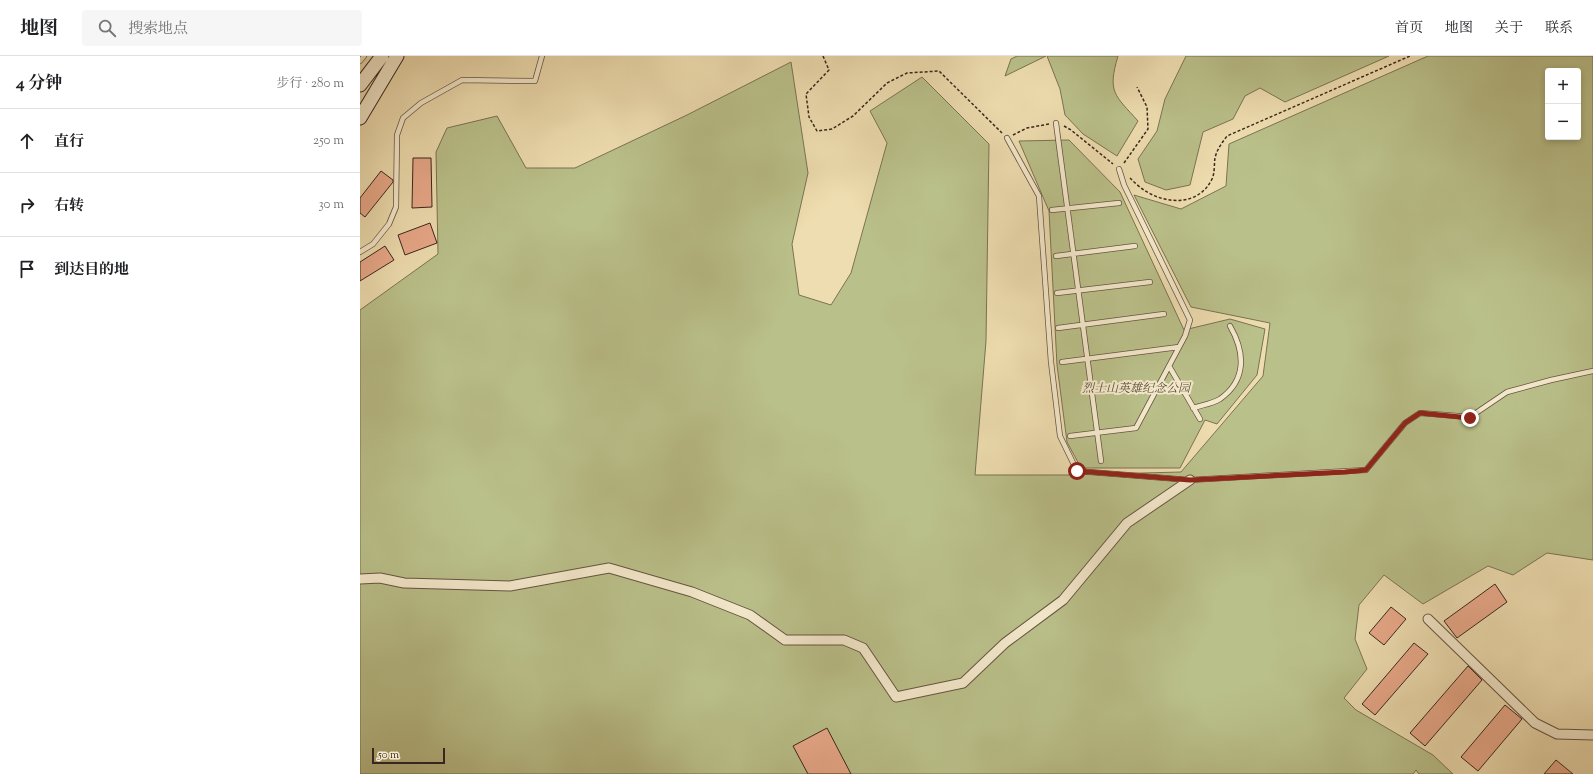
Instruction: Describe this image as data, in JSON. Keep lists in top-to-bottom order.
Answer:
{
  "parks": ["烈士山英雄纪念公园"],
  "scale_bar": "50 m",
  "page": {
    "header": "地图",
    "search": "搜索地点",
    "nav": [
      "首页",
      "地图",
      "关于",
      "联系"
    ],
    "heading": ["4 分钟", "步行 · 280 m"],
    "map_buttons": ["+", "−"],
    "list": [
      ["直行", "250 m"],
      ["右转", "30 m"],
      "到达目的地"
    ],
    "scale": "50 m"
  }
}
